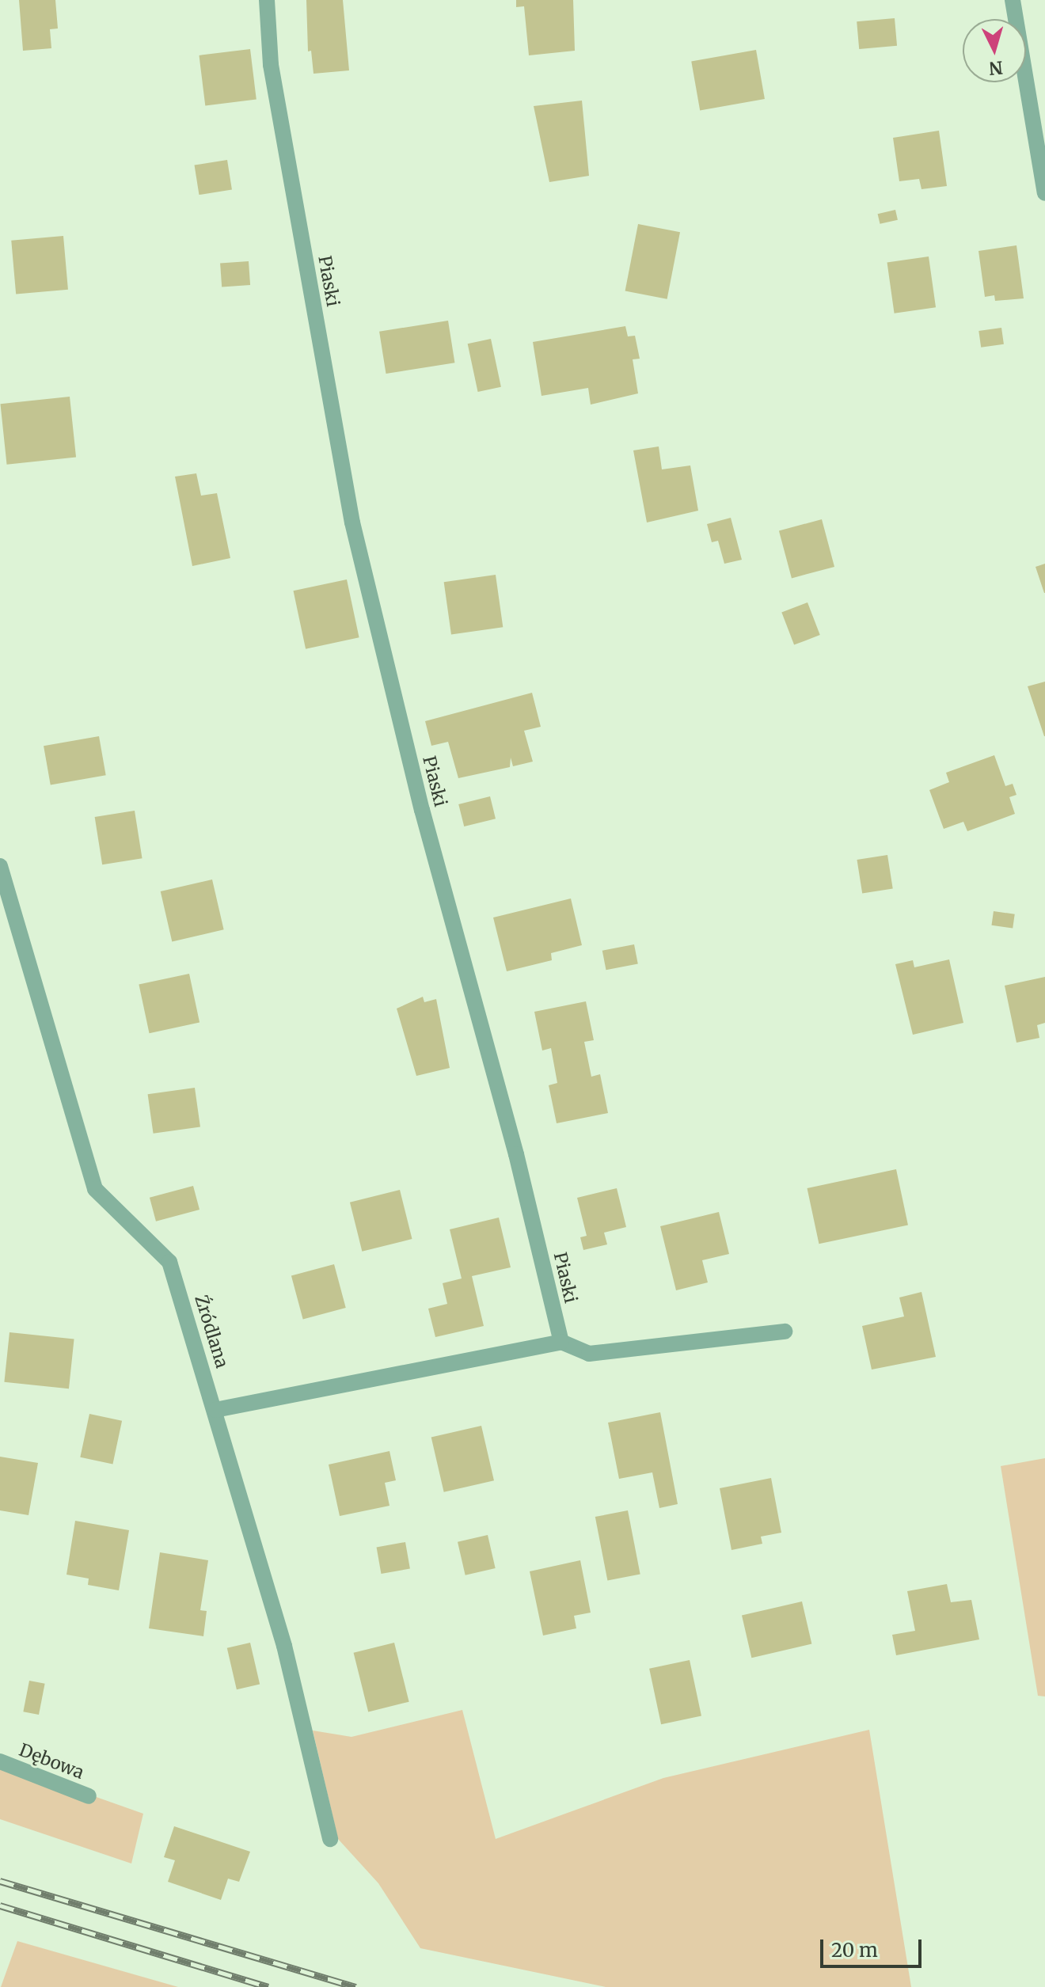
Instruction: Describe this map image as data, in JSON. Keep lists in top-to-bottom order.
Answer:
{
  "streets": {
    "street": ["Piaski", "Źródlana", "Dębowa"]
  },
  "scale_bar": "20 m",
  "north": "bottom"
}
